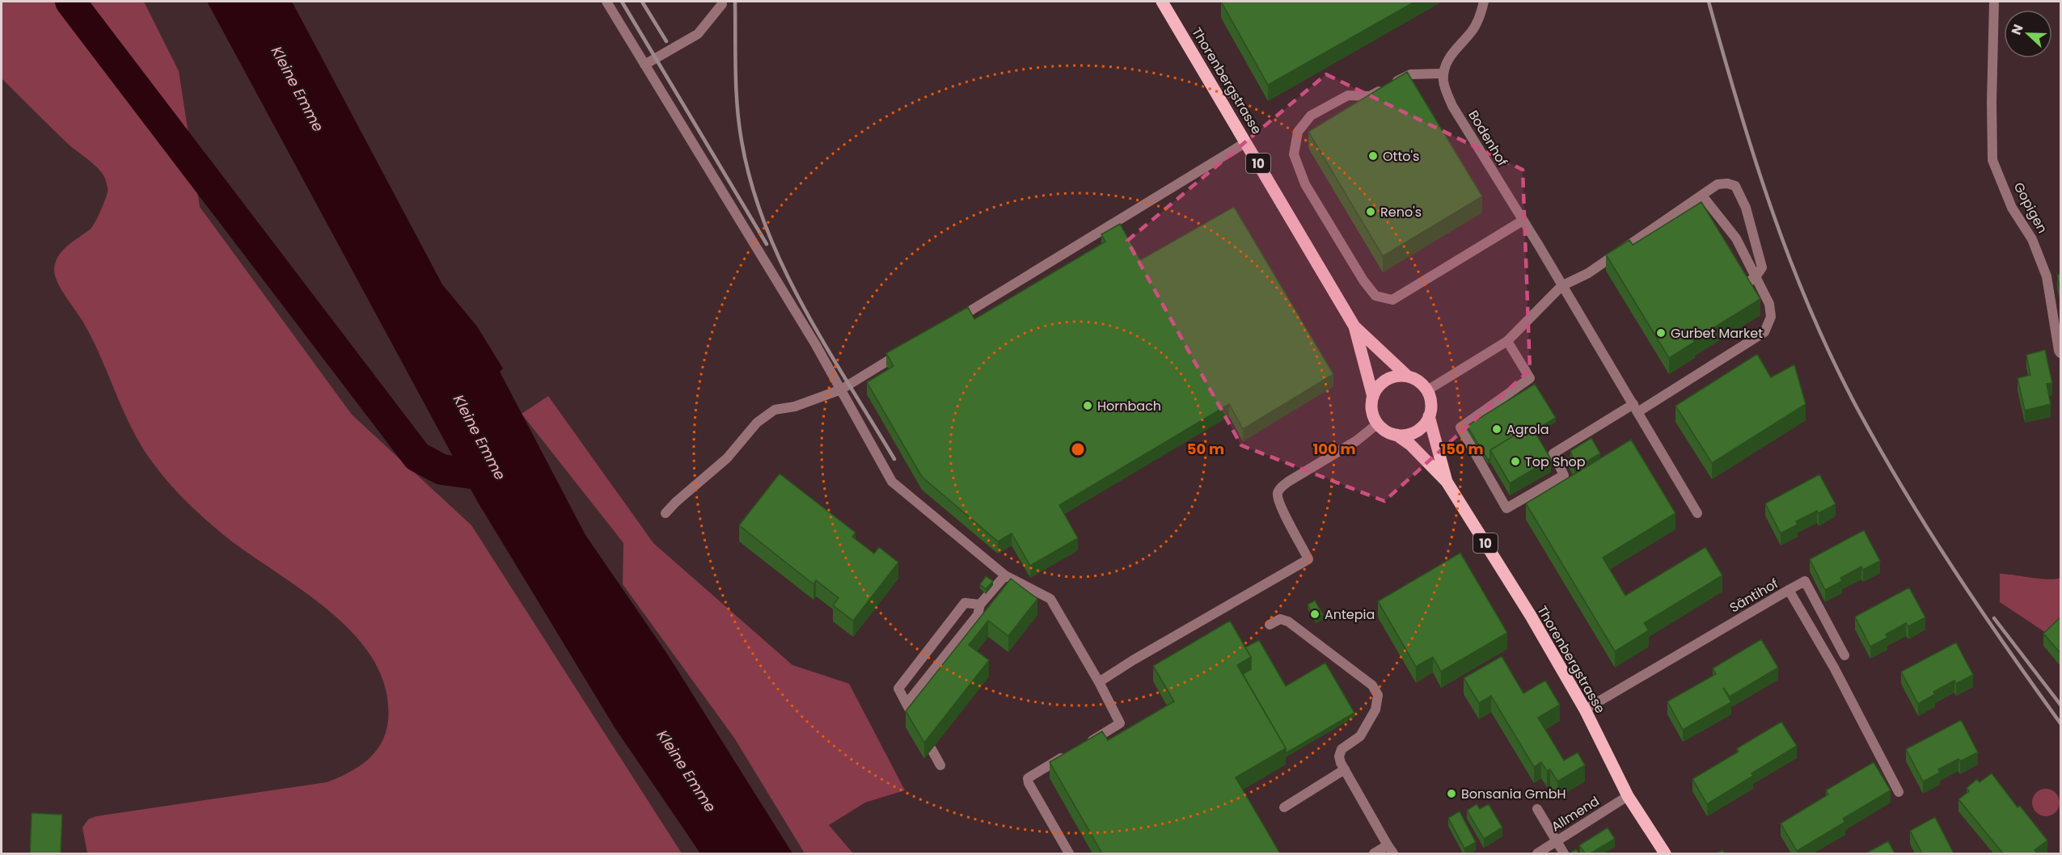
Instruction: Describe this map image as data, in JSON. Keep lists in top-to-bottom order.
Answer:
{
  "streets": {
    "main road": ["Thorenbergstrasse", "10"],
    "street": [
      "Bodenhof",
      "Gopigen",
      "Säntihof",
      "Allmend"
    ]
  },
  "crossings": [
    ["Thorenbergstrasse", "10"],
    ["Thorenbergstrasse", "Säntihof"],
    ["Thorenbergstrasse", "Allmend"]
  ],
  "water": ["Kleine Emme"],
  "places": [
    "Otto's",
    "Reno's",
    "Gurbet Market",
    "Hornbach",
    "Agrola",
    "Top Shop",
    "Antepia",
    "Bonsania GmbH"
  ],
  "north": "left",
  "rings": ["50 m", "100 m", "150 m"]
}
